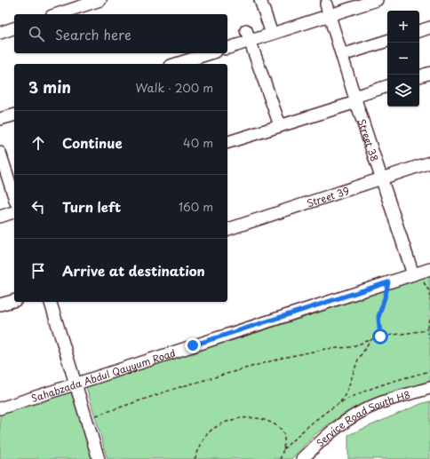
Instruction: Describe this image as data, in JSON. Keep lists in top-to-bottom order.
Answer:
{
  "streets": {
    "street": [
      "Street 38",
      "Street 39",
      "Sahabzada Abdul Qayyum Road",
      "Service Road South H8"
    ]
  },
  "crossings": [
    ["Street 38", "Street 39"],
    ["Street 38", "Sahabzada Abdul Qayyum Road"]
  ],
  "page": {
    "map_buttons": ["+", "−"],
    "search": "Search here",
    "heading": ["3 min", "Walk · 200 m"],
    "list": [
      ["Continue", "40 m"],
      ["Turn left", "160 m"],
      "Arrive at destination"
    ]
  }
}
